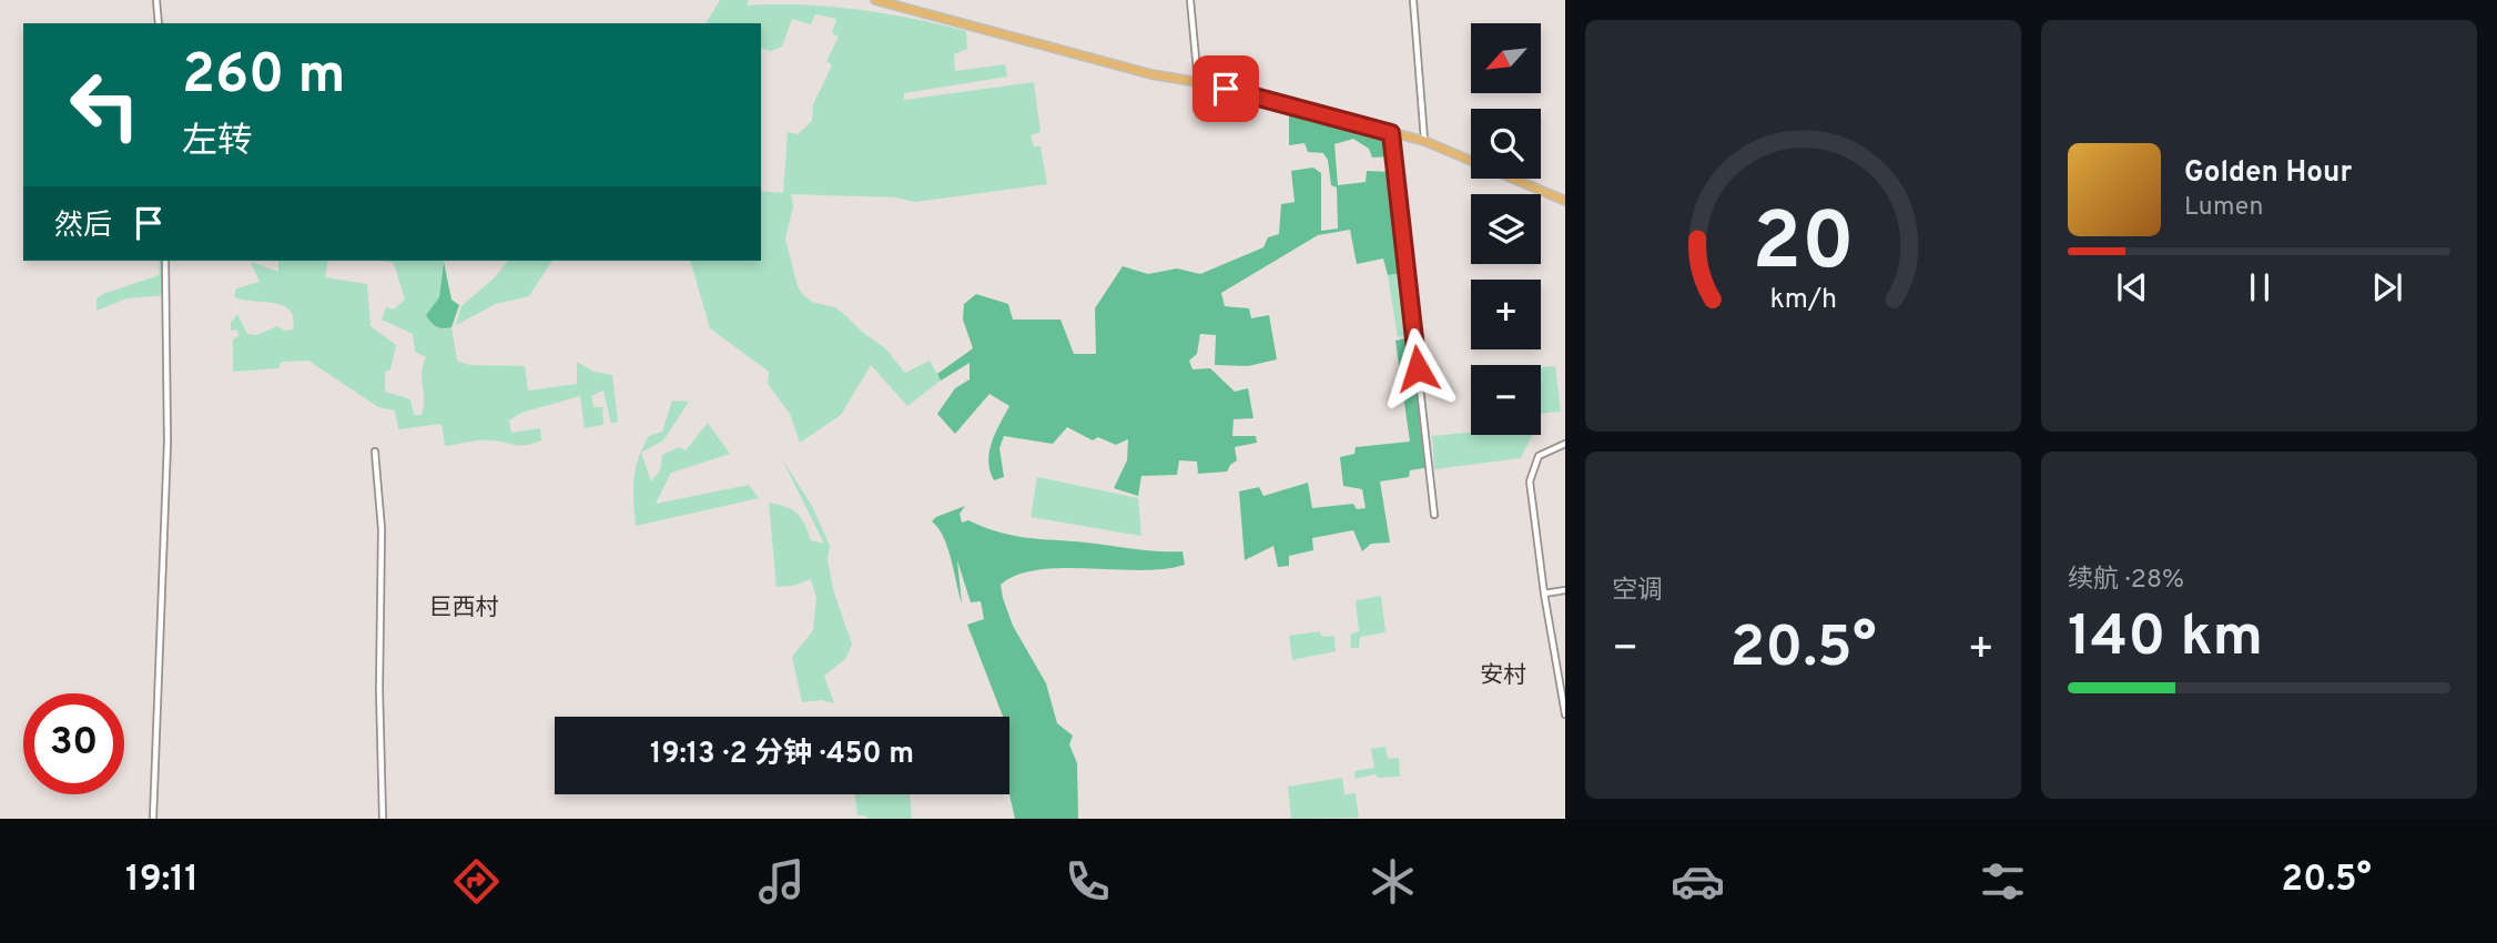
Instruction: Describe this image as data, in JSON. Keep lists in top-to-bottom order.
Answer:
{
  "districts": ["巨西村", "安村"],
  "north": "bottom left",
  "page": {
    "map_buttons": ["+", "−"],
    "turn": ["260 m", "左转"],
    "song": ["Golden Hour", "Lumen"],
    "then": "然后",
    "tile": [
      "空调",
      ["续航 · 28%", "140 km"]
    ],
    "heat": ["−", "20.5°", "+"],
    "limit": "30",
    "trip": "19:13 · 2 分钟 · 450 m",
    "tabs": ["19:11", "20.5°"],
    "gauge": ["20", "km/h"]
  }
}
